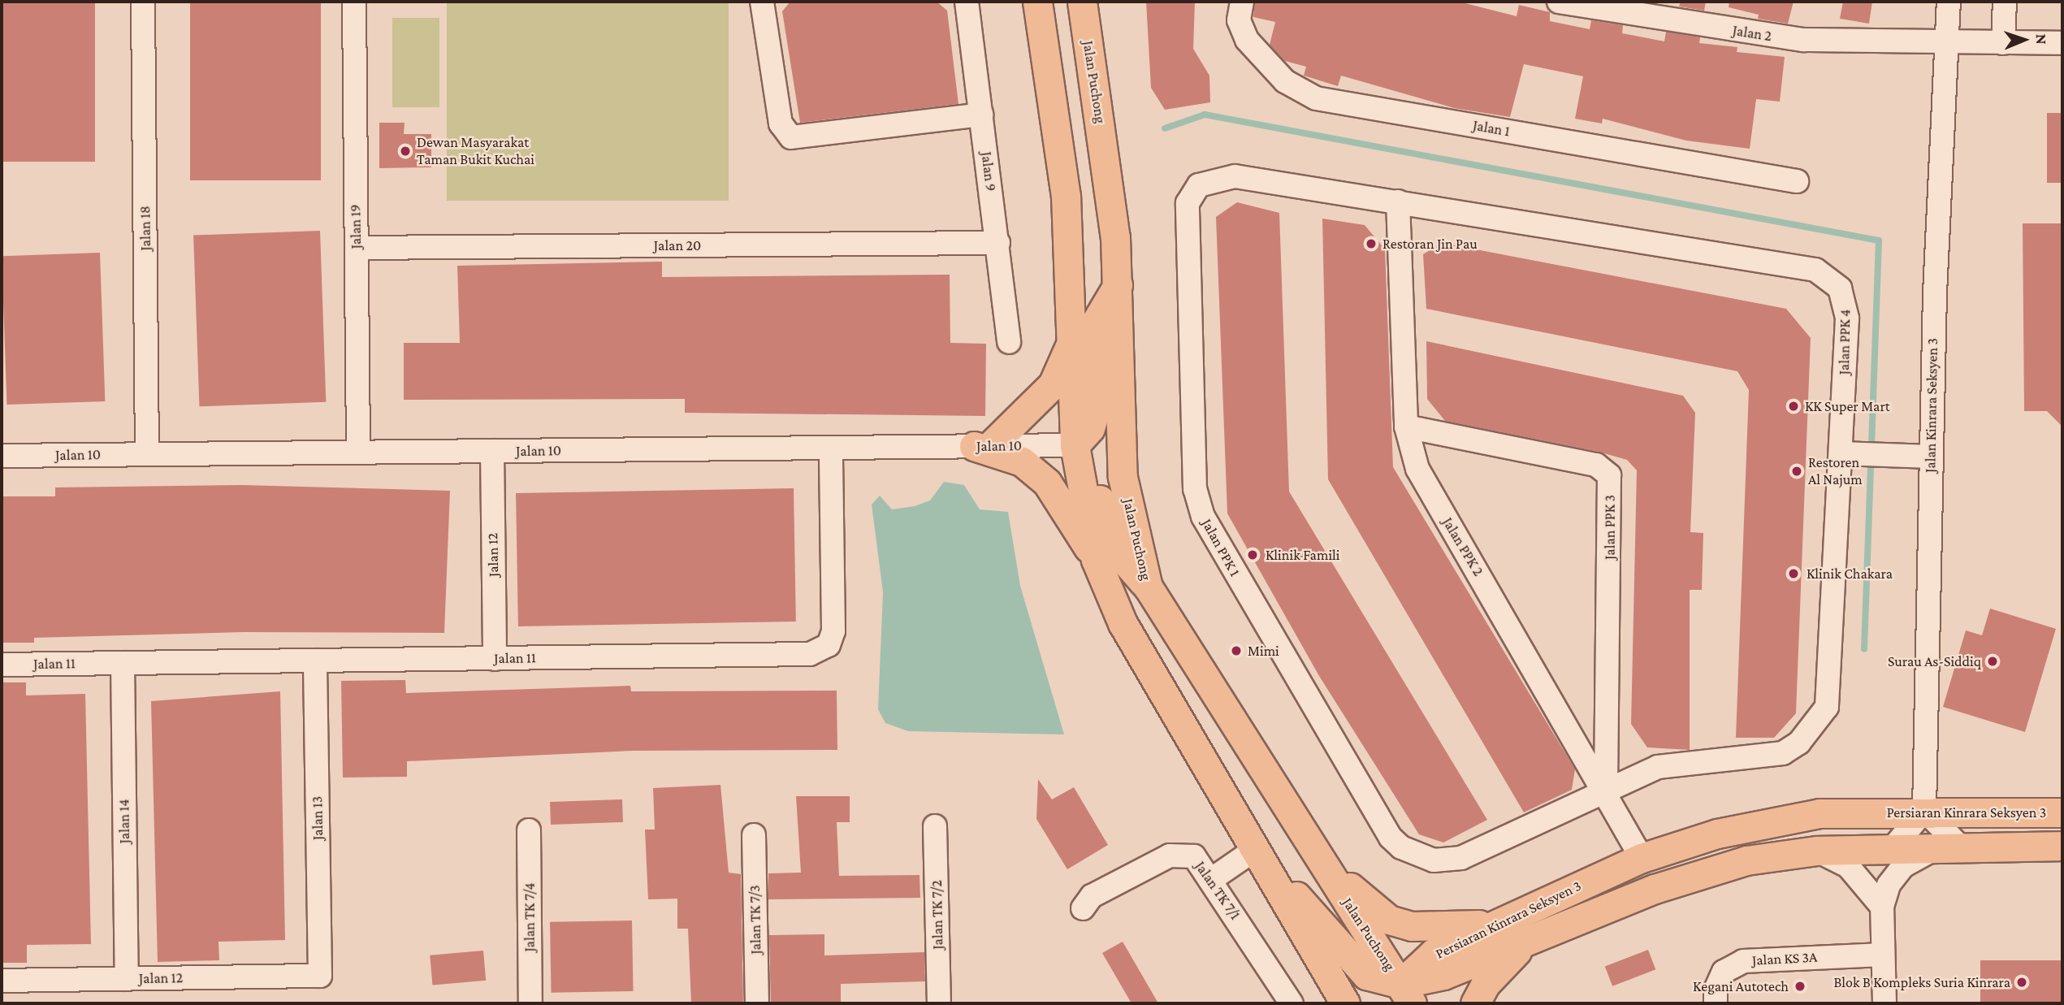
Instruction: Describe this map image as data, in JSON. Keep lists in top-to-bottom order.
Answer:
{
  "streets": {
    "main road": ["Jalan Puchong", "Persiaran Kinrara Seksyen 3"],
    "street": [
      "Jalan 2",
      "Jalan 1",
      "Jalan 9",
      "Jalan 19",
      "Jalan 18",
      "Jalan 20",
      "Jalan PPK 4",
      "Jalan Kinrara Seksyen 3",
      "Jalan 10",
      "Jalan PPK 3",
      "Jalan PPK 2",
      "Jalan PPK 1",
      "Jalan 12",
      "Jalan 11",
      "Jalan 13",
      "Jalan 14",
      "Jalan TK 7/1",
      "Jalan TK 7/2",
      "Jalan TK 7/4",
      "Jalan TK 7/3",
      "Jalan KS 3A"
    ]
  },
  "crossings": [
    ["Jalan 2", "Jalan Kinrara Seksyen 3"],
    ["Jalan Puchong", "Persiaran Kinrara Seksyen 3"],
    ["Jalan 9", "Jalan 20"],
    ["Jalan 19", "Jalan 20"],
    ["Jalan 19", "Jalan 10"],
    ["Jalan 18", "Jalan 10"],
    ["Jalan PPK 4", "Jalan PPK 3"],
    ["Jalan PPK 4", "Jalan PPK 2"],
    ["Jalan PPK 4", "Jalan PPK 1"],
    ["Jalan Kinrara Seksyen 3", "Persiaran Kinrara Seksyen 3"],
    ["Jalan 10", "Jalan 12"],
    ["Jalan 10", "Jalan 11"],
    ["Jalan PPK 3", "Jalan PPK 2"],
    ["Jalan PPK 3", "Jalan PPK 1"],
    ["Jalan PPK 2", "Jalan PPK 1"],
    ["Jalan PPK 2", "Persiaran Kinrara Seksyen 3"],
    ["Jalan 12", "Jalan 11"],
    ["Jalan 12", "Jalan 13"],
    ["Jalan 12", "Jalan 14"],
    ["Jalan 11", "Jalan 13"],
    ["Jalan 11", "Jalan 14"]
  ],
  "places": [
    "Dewan Masyarakat Taman Bukit Kuchai",
    "Restoran Jin Pau",
    "KK Super Mart",
    "Restoren Al Najum",
    "Klinik Famili",
    "Klinik Chakara",
    "Mimi",
    "Surau As-Siddiq",
    "Blok B Kompleks Suria Kinrara",
    "Kegani Autotech"
  ],
  "north": "right"
}
